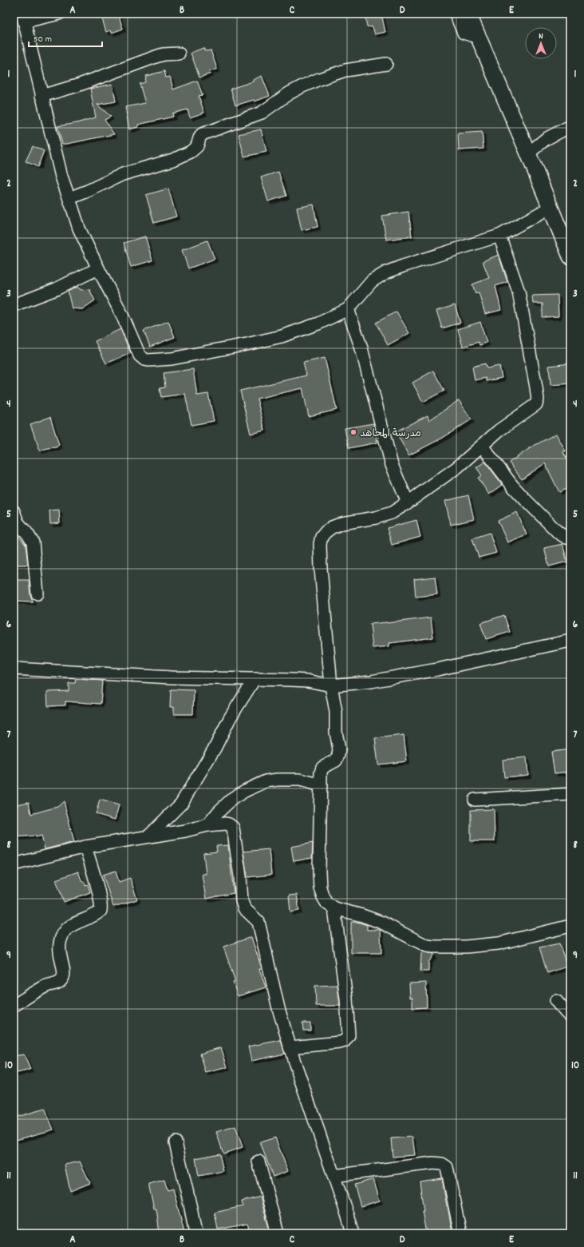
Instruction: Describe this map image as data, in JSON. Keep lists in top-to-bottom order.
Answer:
{
  "places": ["مدرسة المجاهد"],
  "scale_bar": "50 m",
  "north": "top",
  "grid": {
    "columns": [
      "A",
      "B",
      "C",
      "D",
      "E"
    ],
    "rows": [
      "1",
      "2",
      "3",
      "4",
      "5",
      "6",
      "7",
      "8",
      "9",
      "10",
      "11"
    ]
  }
}
